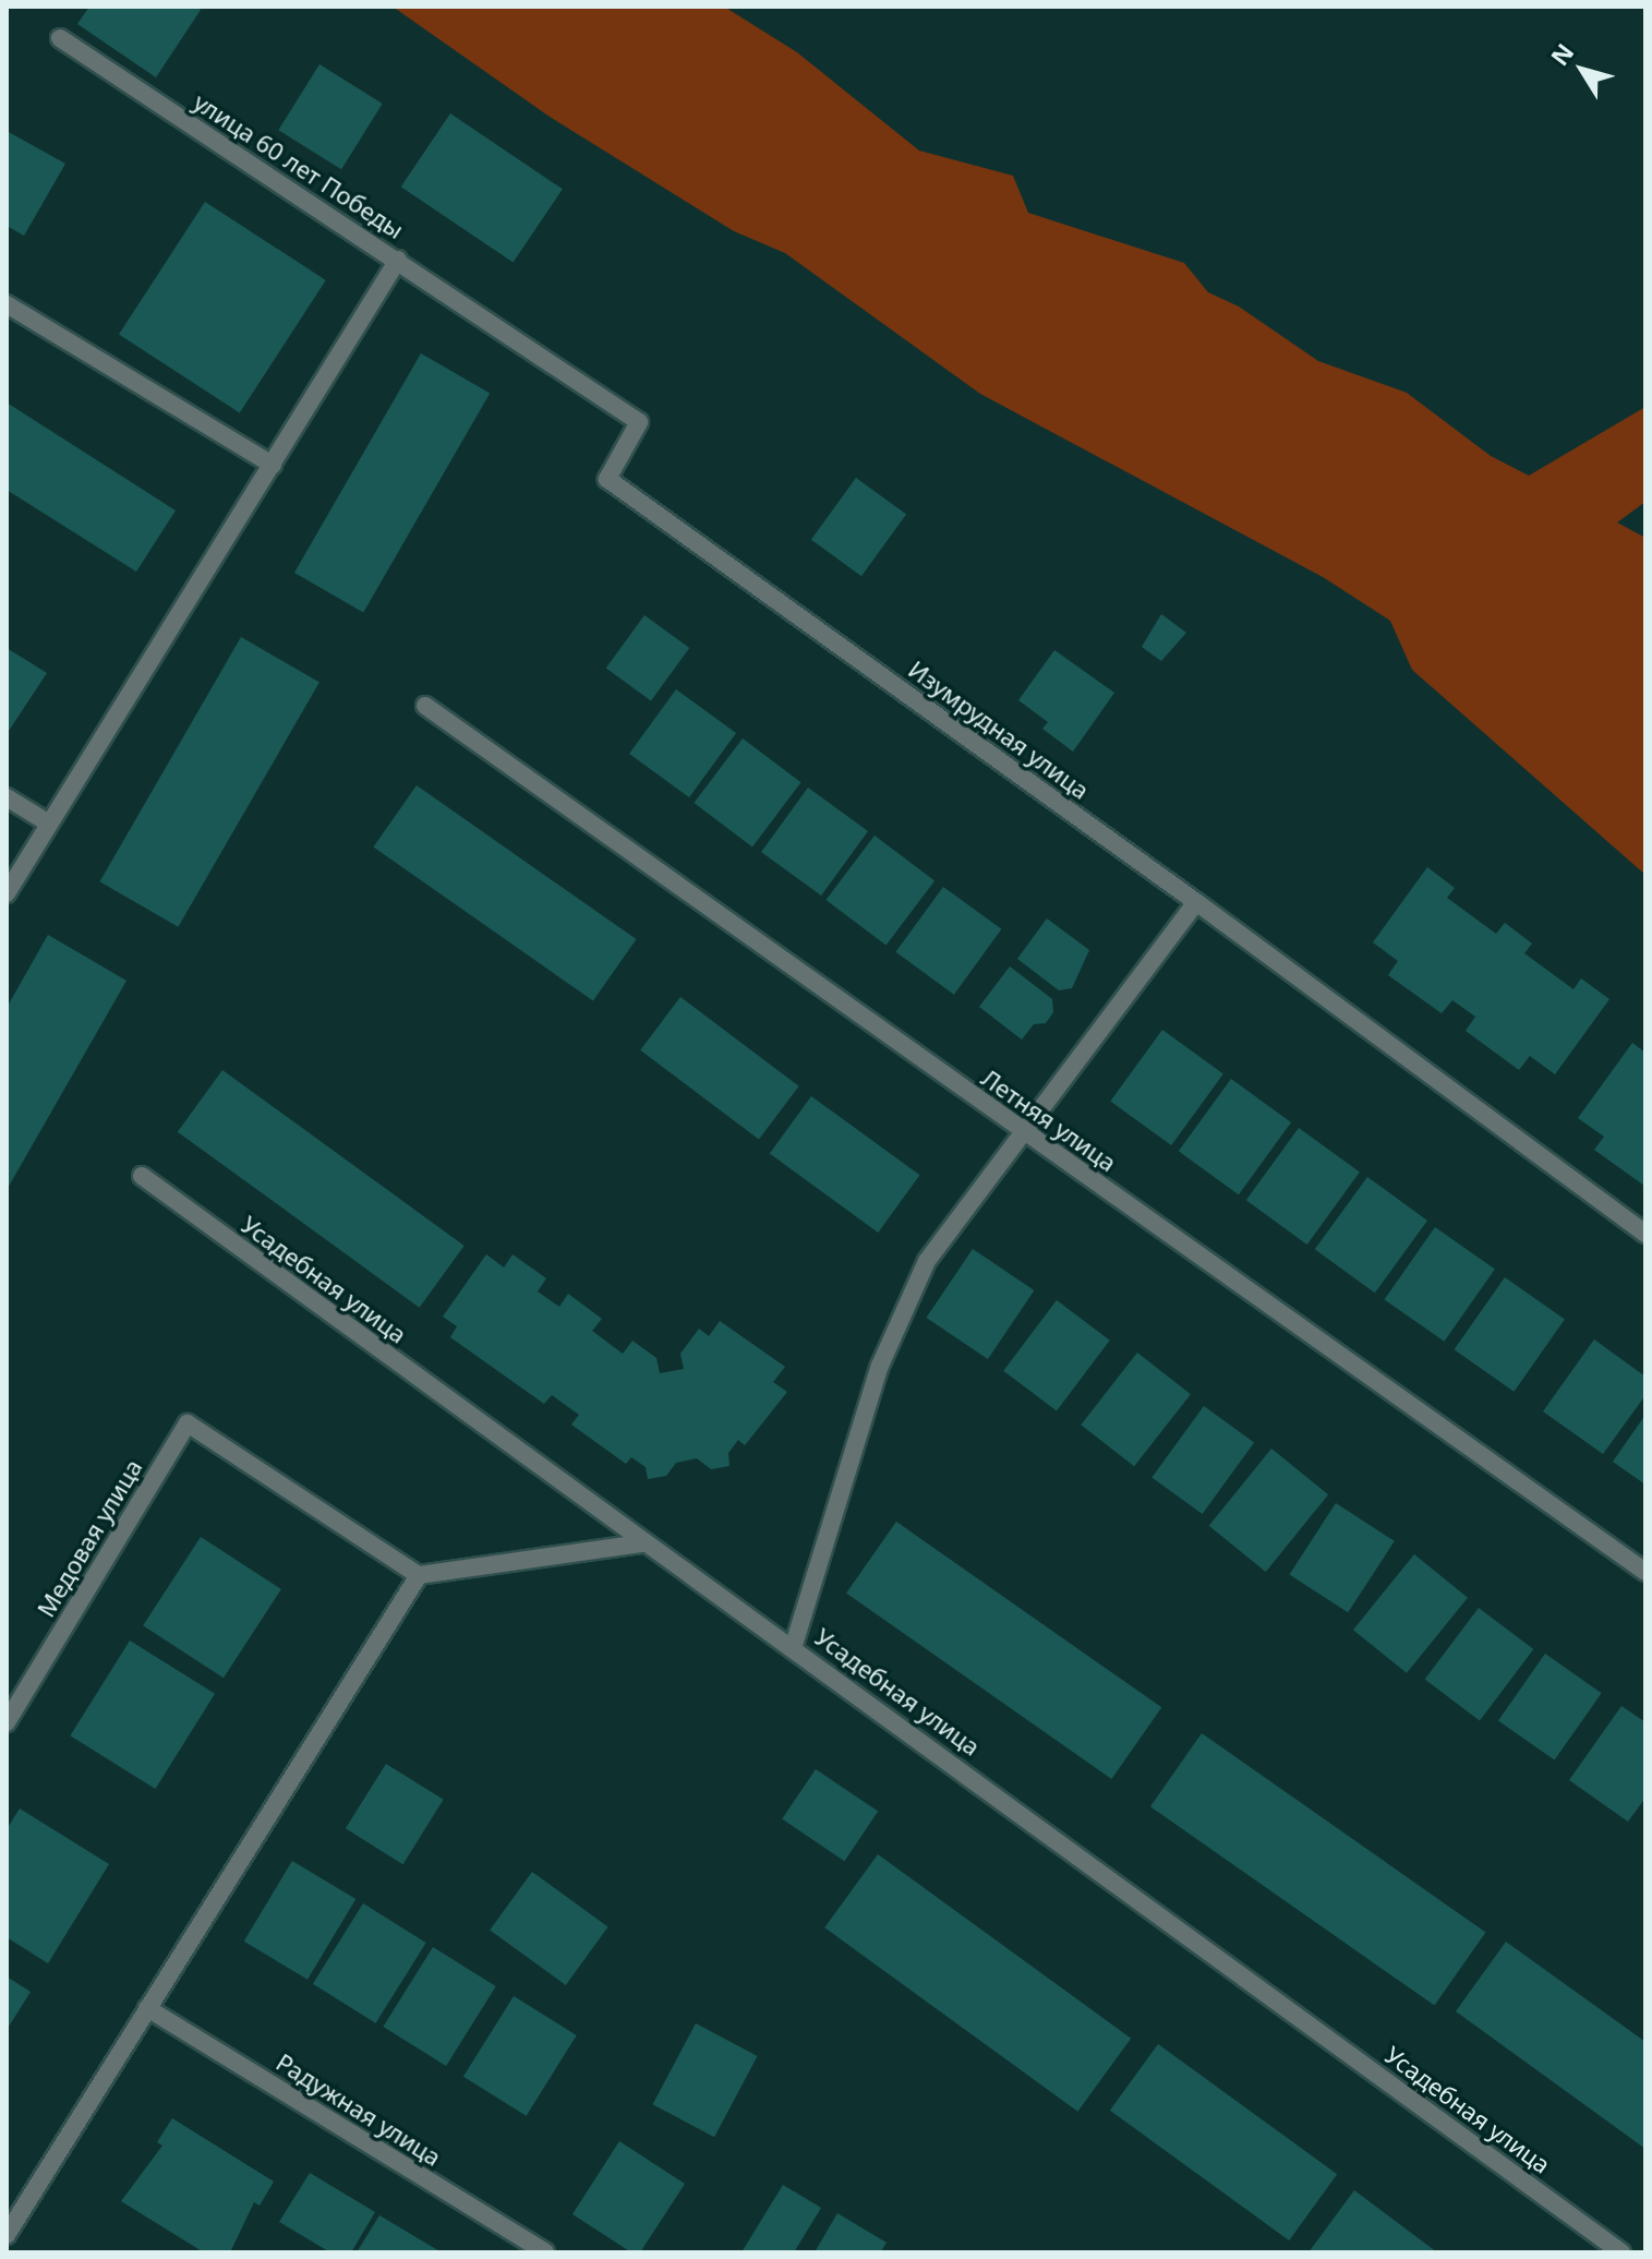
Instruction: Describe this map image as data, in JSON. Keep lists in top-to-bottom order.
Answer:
{
  "streets": {
    "street": [
      "улица 60 лет Победы",
      "Изумрудная улица",
      "Летняя улица",
      "Усадебная улица",
      "Медовая улица",
      "Радужная улица"
    ]
  },
  "crossings": [
    ["улица 60 лет Победы", "Изумрудная улица"]
  ],
  "north": "top left"
}
